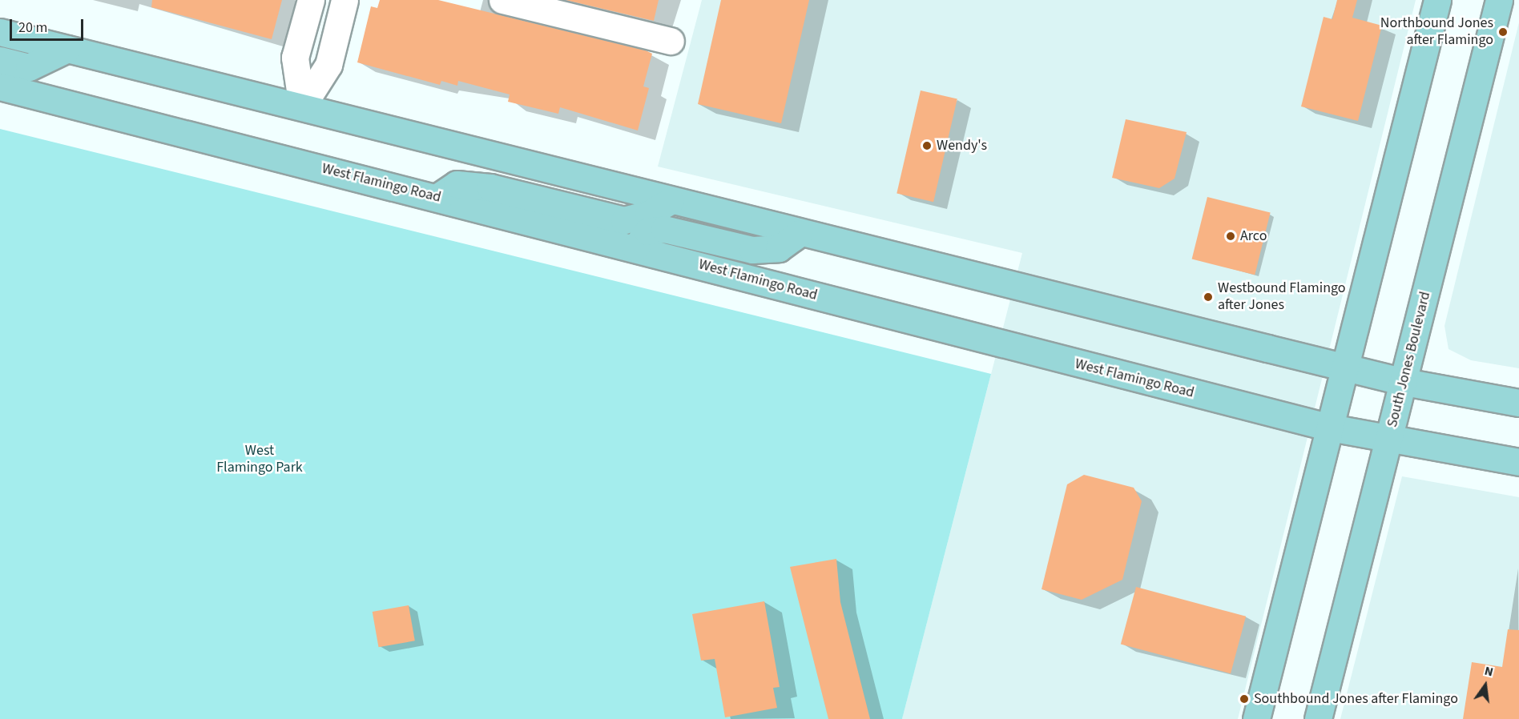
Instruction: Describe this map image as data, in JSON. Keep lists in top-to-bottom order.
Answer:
{
  "streets": {
    "main road": ["West Flamingo Road", "South Jones Boulevard"]
  },
  "crossings": [
    ["West Flamingo Road", "South Jones Boulevard"]
  ],
  "parks": ["West Flamingo Park"],
  "places": [
    "Northbound Jones after Flamingo",
    "Wendy's",
    "Arco",
    "Westbound Flamingo after Jones",
    "Southbound Jones after Flamingo"
  ],
  "scale_bar": "20 m",
  "north": "top"
}
